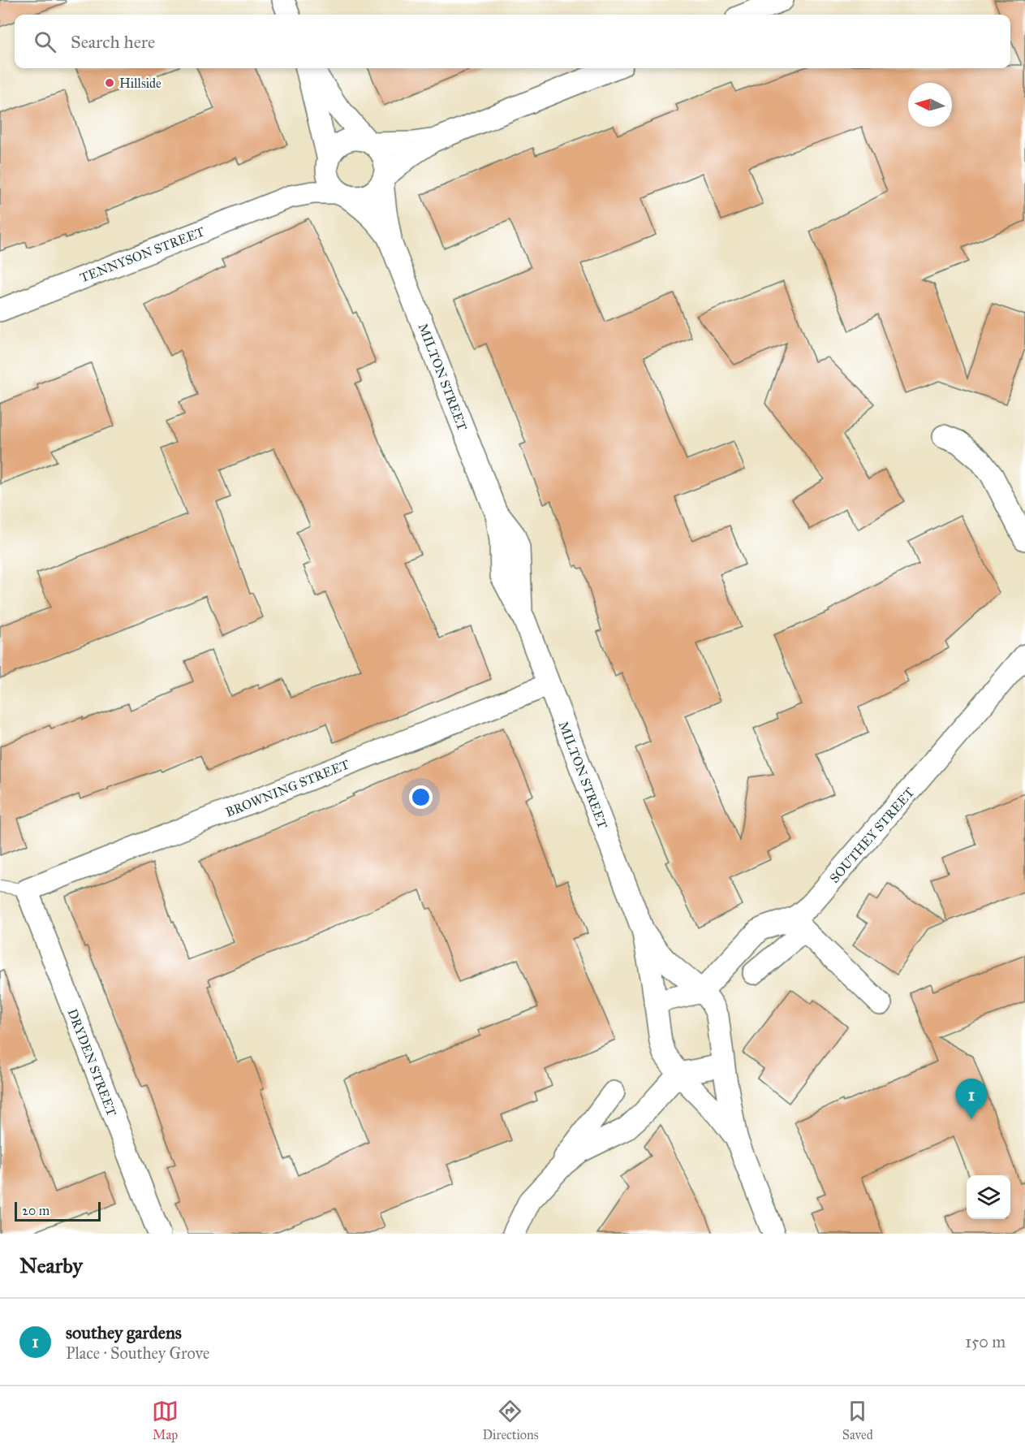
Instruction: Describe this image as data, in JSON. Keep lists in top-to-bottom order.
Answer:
{
  "streets": {
    "street": [
      "TENNYSON STREET",
      "MILTON STREET",
      "BROWNING STREET",
      "SOUTHEY STREET",
      "DRYDEN STREET"
    ]
  },
  "crossings": [
    ["TENNYSON STREET", "MILTON STREET"],
    ["MILTON STREET", "BROWNING STREET"],
    ["MILTON STREET", "SOUTHEY STREET"],
    ["BROWNING STREET", "DRYDEN STREET"]
  ],
  "places": ["Hillside"],
  "scale_bar": "20 m",
  "north": "left",
  "page": {
    "search": "Search here",
    "pins": "1",
    "scale": "20 m",
    "heading": "Nearby",
    "list": [
      {
        "mark": "1",
        "name": "southey gardens",
        "note": "Place · Southey Grove",
        "value": "150 m"
      }
    ],
    "nav": ["Map", "Directions", "Saved"]
  }
}
